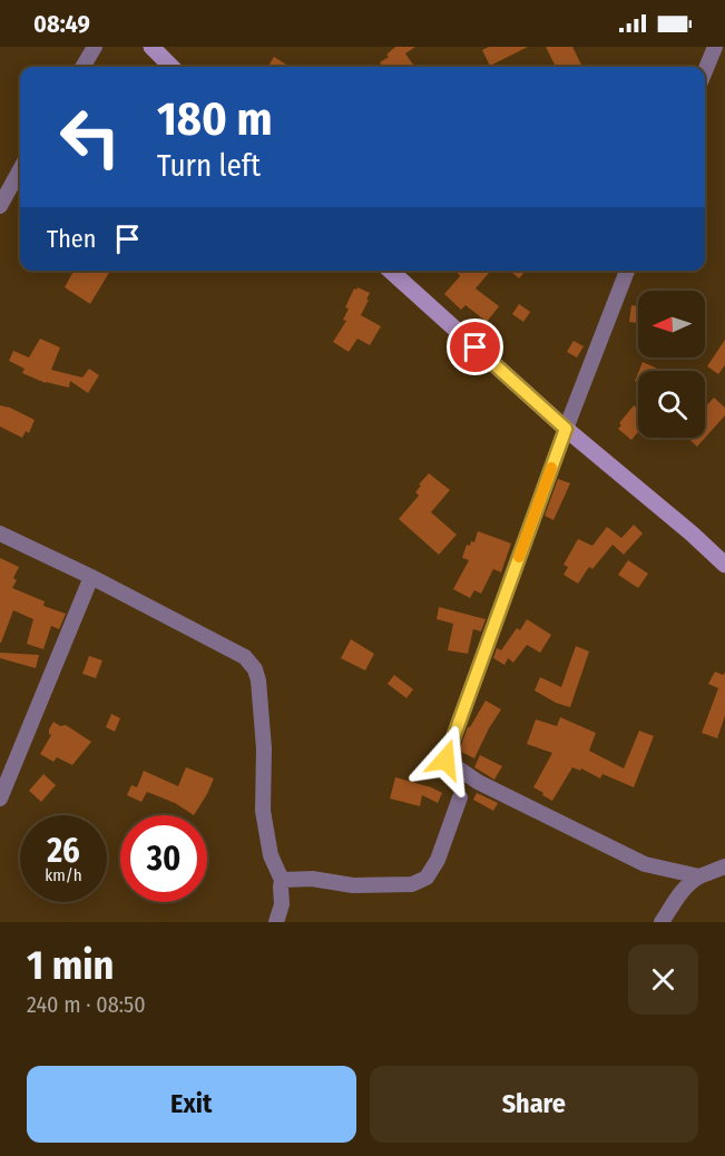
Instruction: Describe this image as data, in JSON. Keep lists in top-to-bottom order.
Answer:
{
  "north": "left",
  "page": {
    "status": "08:49",
    "turn": ["180 m", "Turn left"],
    "then": "Then",
    "speed": "26 km/h",
    "limit": "30",
    "heading": ["1 min", "240 m · 08:50"],
    "buttons": ["Exit", "Share"]
  }
}
